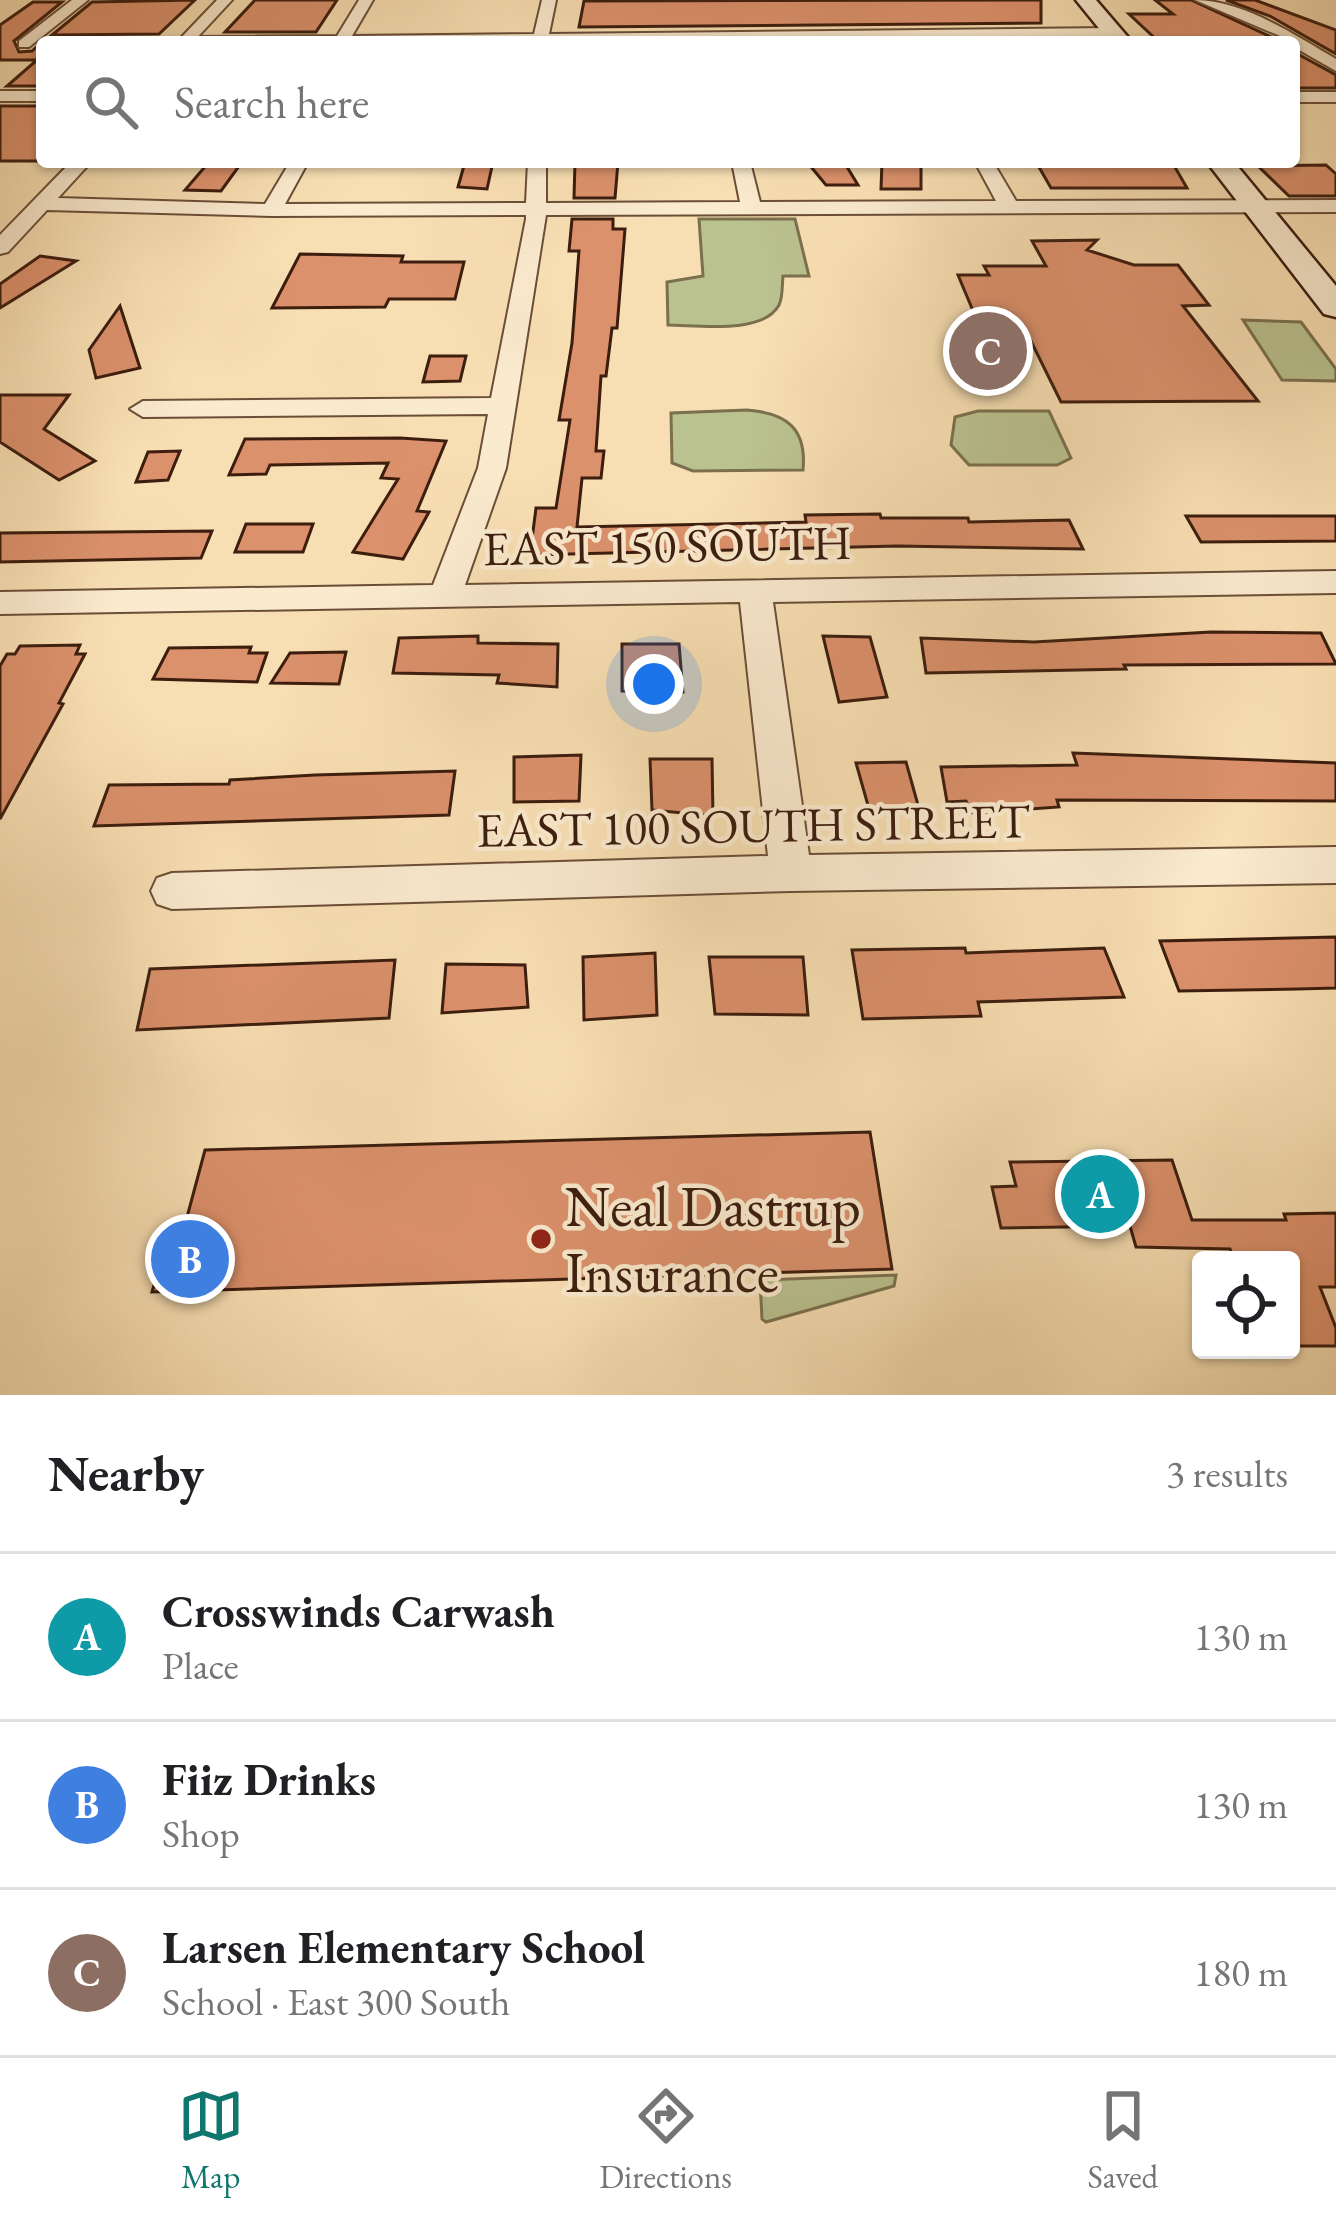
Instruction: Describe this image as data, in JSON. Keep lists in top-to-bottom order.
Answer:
{
  "streets": {
    "street": ["EAST 150 SOUTH", "EAST 100 SOUTH STREET"]
  },
  "places": ["Neal Dastrup Insurance"],
  "page": {
    "search": "Search here",
    "pins": ["C", "A", "B"],
    "heading": ["Nearby", "3 results"],
    "list": [
      {
        "mark": "A",
        "name": "Crosswinds Carwash",
        "note": "Place",
        "value": "130 m"
      },
      {
        "mark": "B",
        "name": "Fiiz Drinks",
        "note": "Shop",
        "value": "130 m"
      },
      {
        "mark": "C",
        "name": "Larsen Elementary School",
        "note": "School · East 300 South",
        "value": "180 m"
      }
    ],
    "nav": ["Map", "Directions", "Saved"]
  }
}
